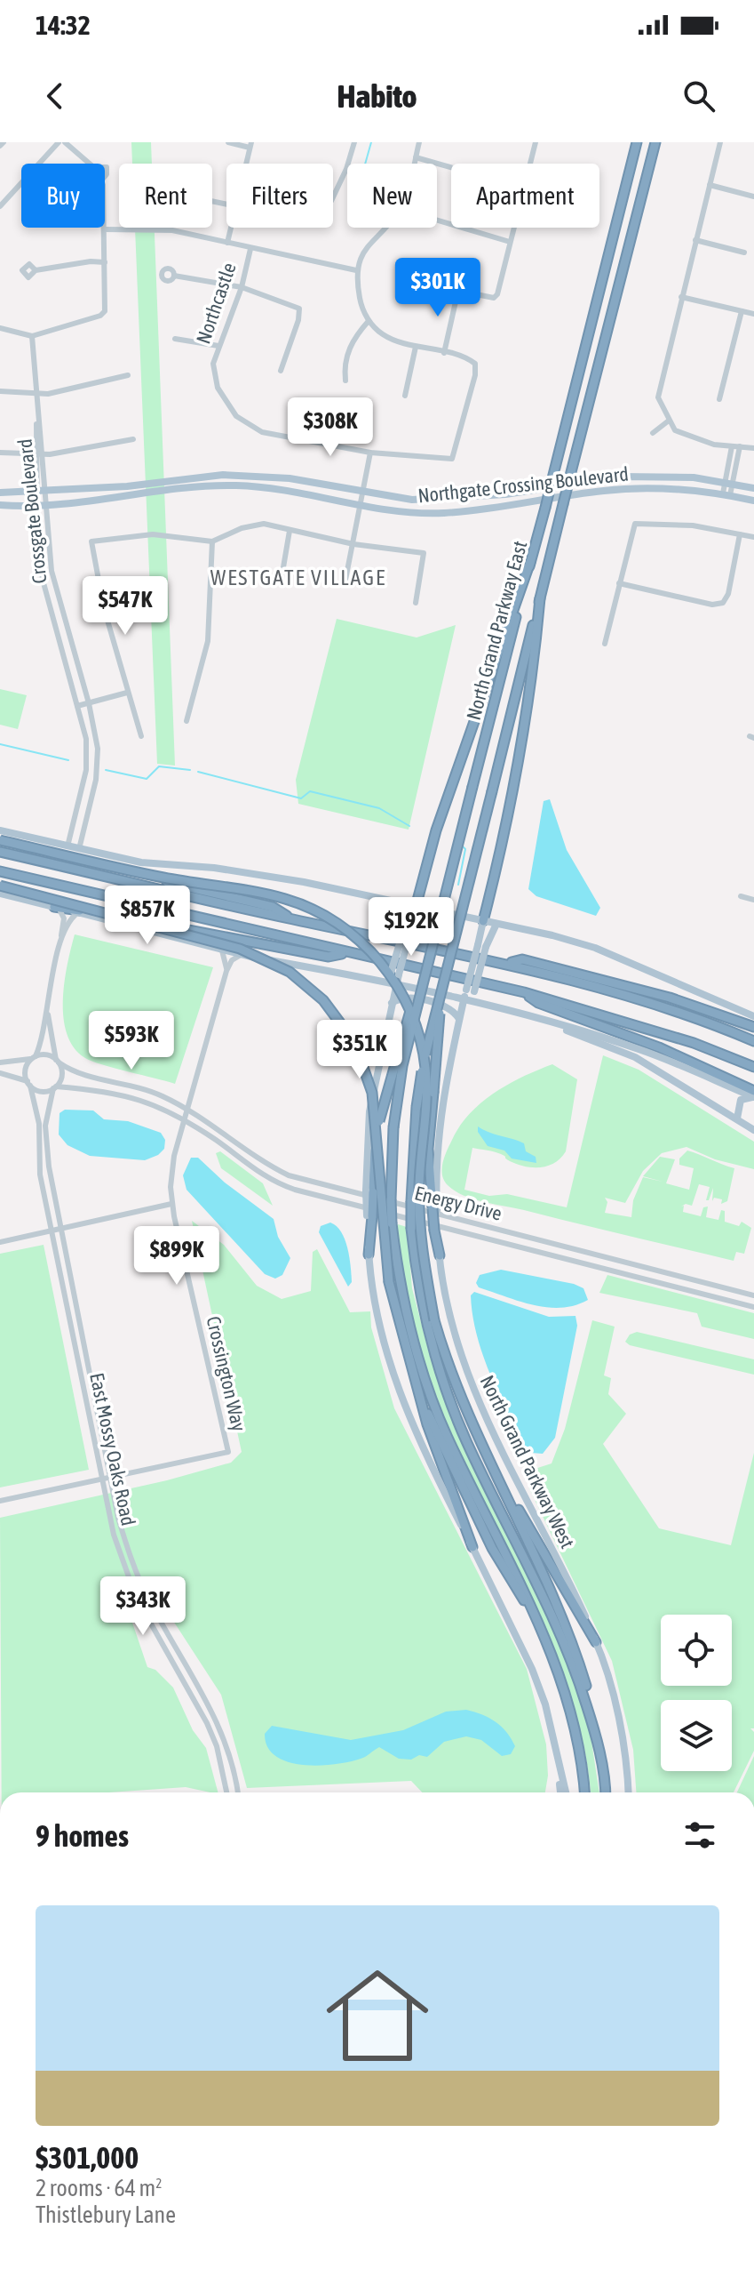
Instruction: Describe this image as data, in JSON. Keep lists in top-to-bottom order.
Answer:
{
  "streets": {
    "highway": ["North Grand Parkway East"],
    "main road": ["Northgate Crossing Boulevard", "North Grand Parkway West"],
    "street": [
      "Northcastle",
      "Crossgate Boulevard",
      "Energy Drive",
      "Crossington Way",
      "East Mossy Oaks Road"
    ]
  },
  "crossings": [
    ["Northgate Crossing Boulevard", "Crossgate Boulevard"],
    ["Energy Drive", "Crossington Way"],
    ["Energy Drive", "East Mossy Oaks Road"],
    ["Crossington Way", "East Mossy Oaks Road"]
  ],
  "districts": ["WESTGATE VILLAGE"],
  "page": {
    "status": "14:32",
    "header": "Habito",
    "chip": [
      "Buy",
      "Rent",
      "Filters",
      "New",
      "Apartment"
    ],
    "price": [
      "$301K",
      "$308K",
      "$547K",
      "$857K",
      "$192K",
      "$593K",
      "$351K",
      "$899K",
      "$343K"
    ],
    "heading": "9 homes",
    "list": [
      {
        "name": "$301,000",
        "note": "2 rooms · 64 m² · Thistlebury Lane"
      }
    ]
  }
}
